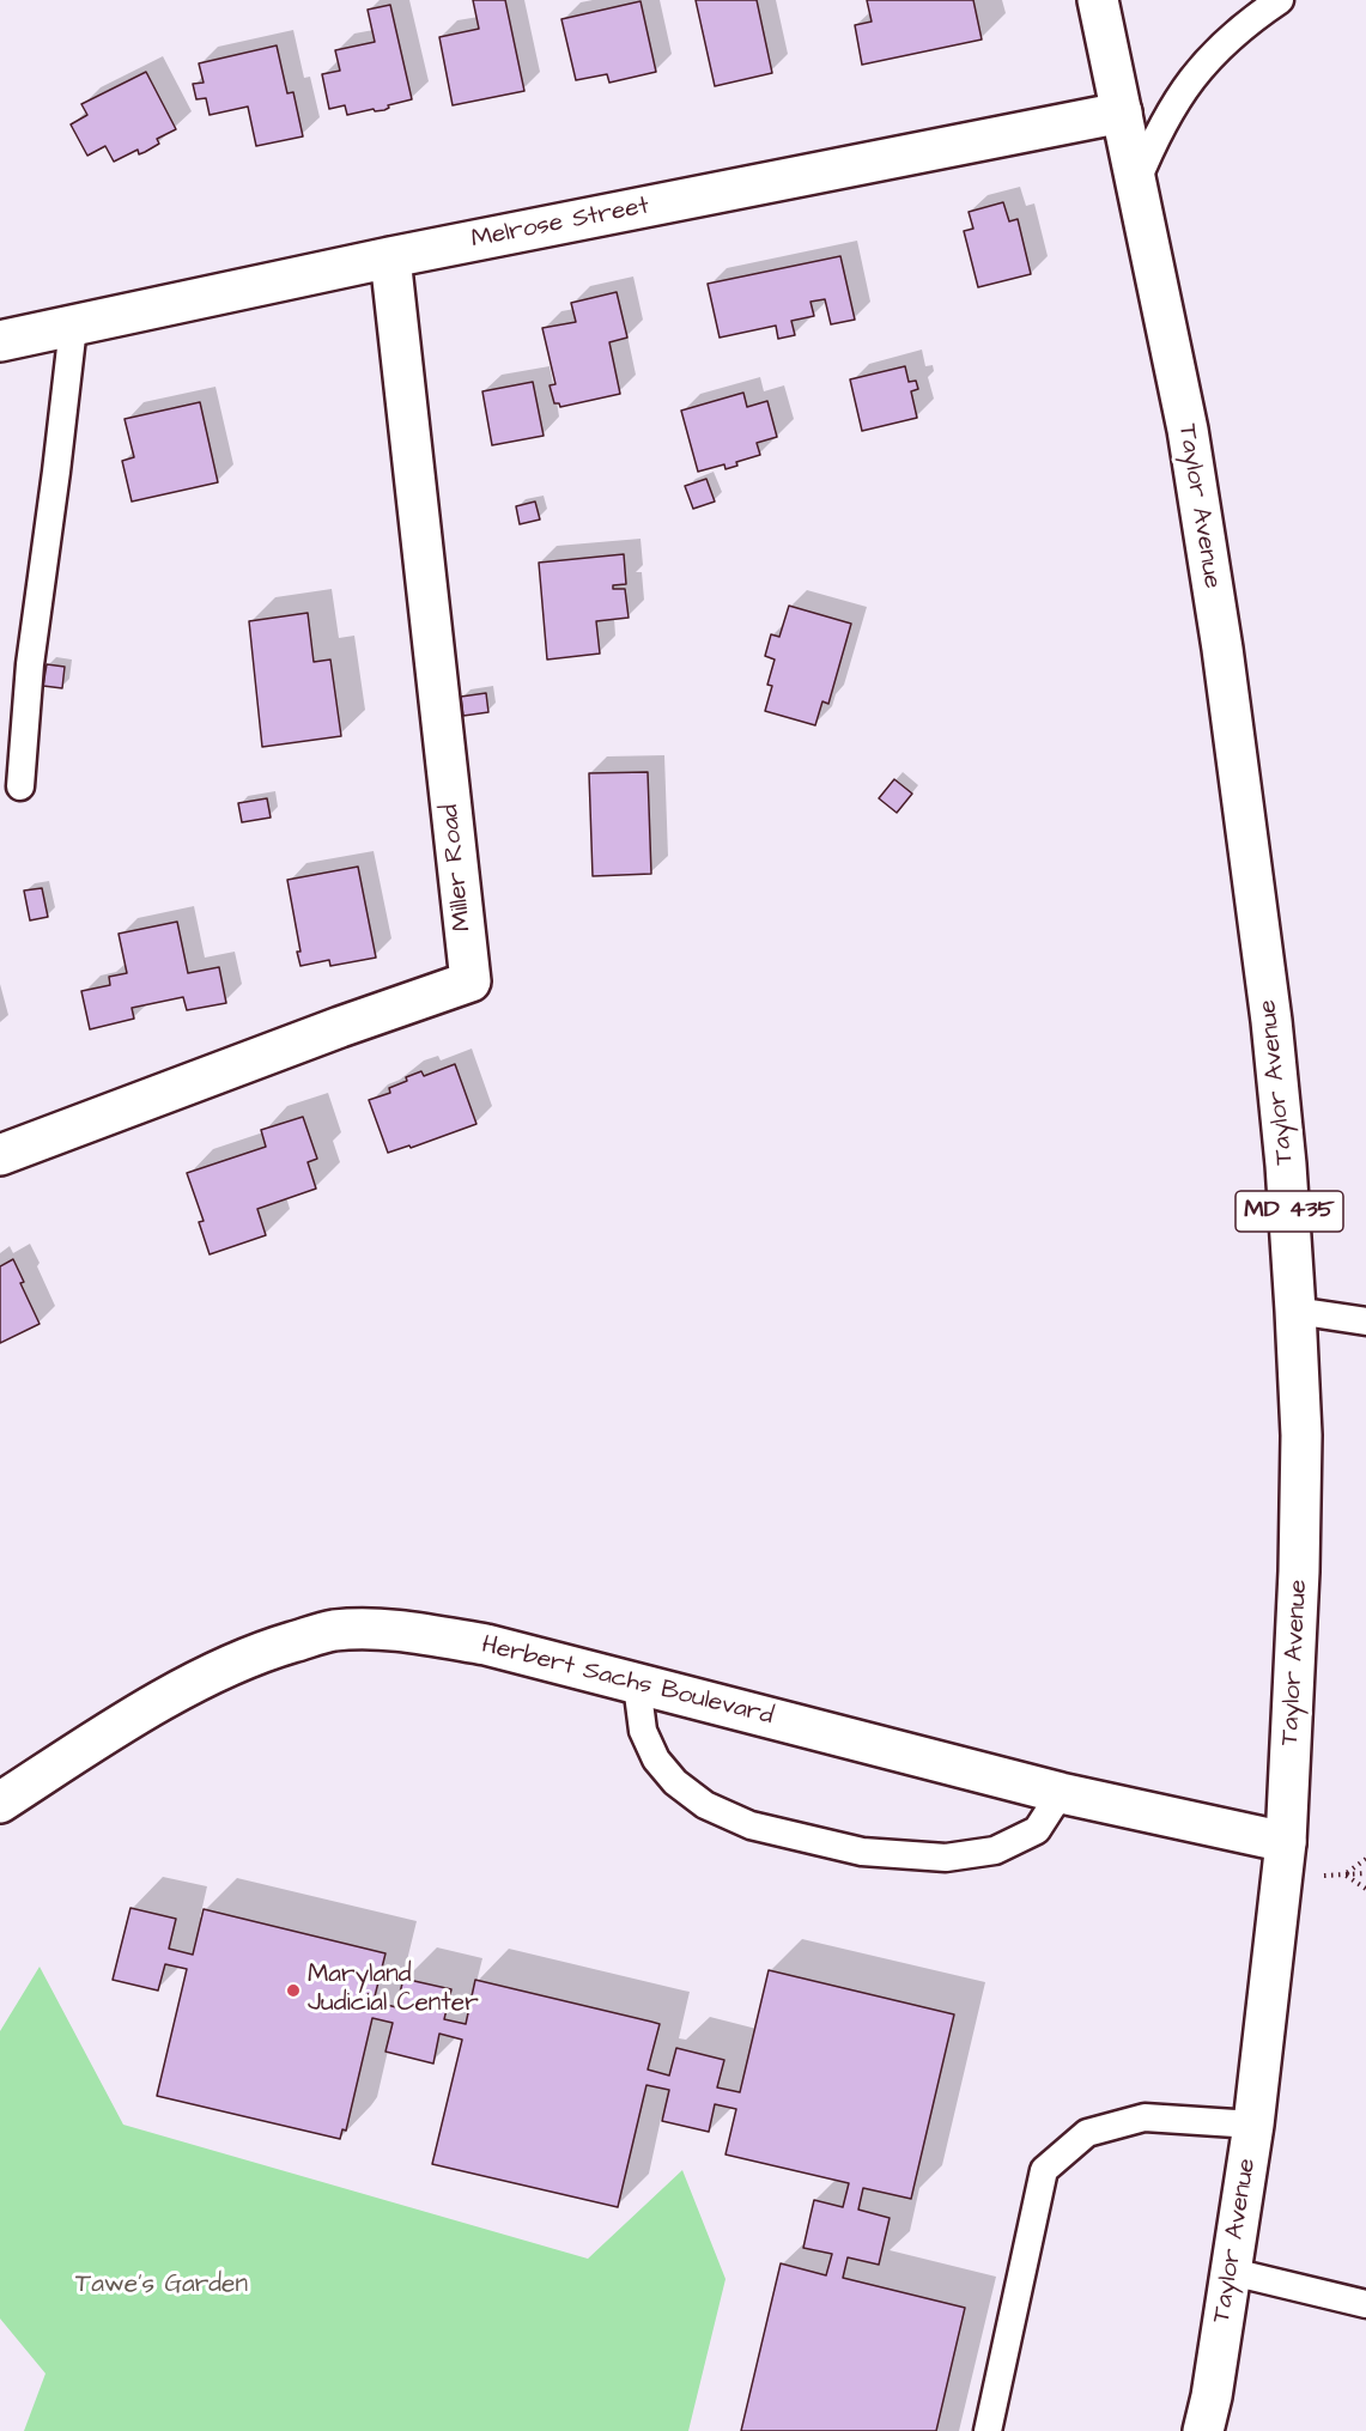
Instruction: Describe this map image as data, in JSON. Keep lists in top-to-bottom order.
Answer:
{
  "streets": {
    "street": [
      "Melrose Street",
      "Taylor Avenue",
      "Miller Road",
      "MD 435",
      "Herbert Sachs Boulevard"
    ]
  },
  "crossings": [
    ["Melrose Street", "Taylor Avenue"],
    ["Melrose Street", "Miller Road"],
    ["Taylor Avenue", "Herbert Sachs Boulevard"]
  ],
  "parks": ["Tawe's Garden"],
  "places": ["Maryland Judicial Center"]
}
